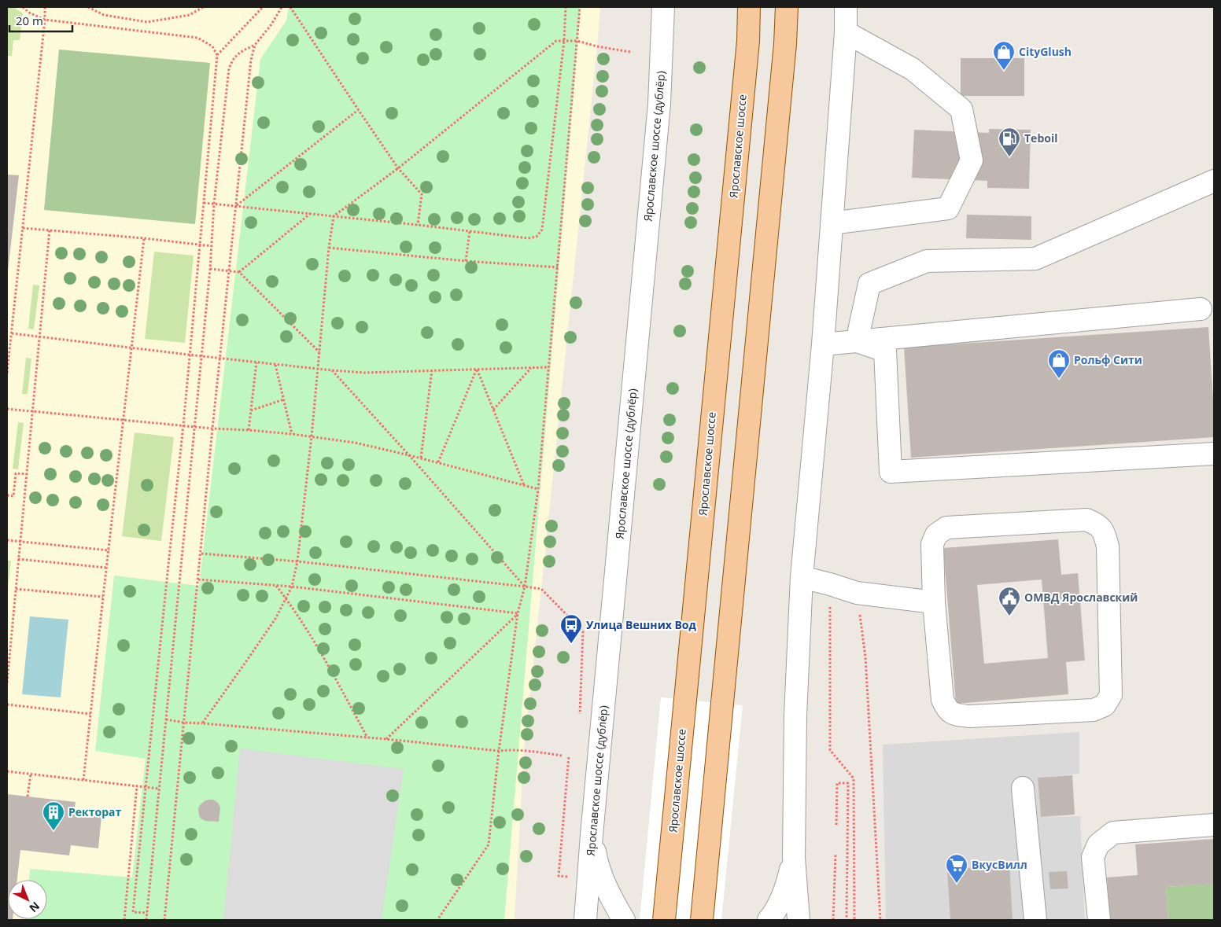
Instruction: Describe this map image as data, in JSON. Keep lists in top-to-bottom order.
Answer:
{
  "streets": {
    "main road": ["Ярославское шоссе"],
    "street": ["Ярославское шоссе (дублёр)"]
  },
  "places": {
    "shop": ["CityGlush", "Рольф Сити"],
    "fuel station": ["Teboil"],
    "public building": ["ОМВД Ярославский"],
    "bus stop": ["Улица Вешних Вод"],
    "building": ["Ректорат"],
    "supermarket": ["ВкусВилл"]
  },
  "scale_bar": "20 m",
  "north": "bottom right"
}
